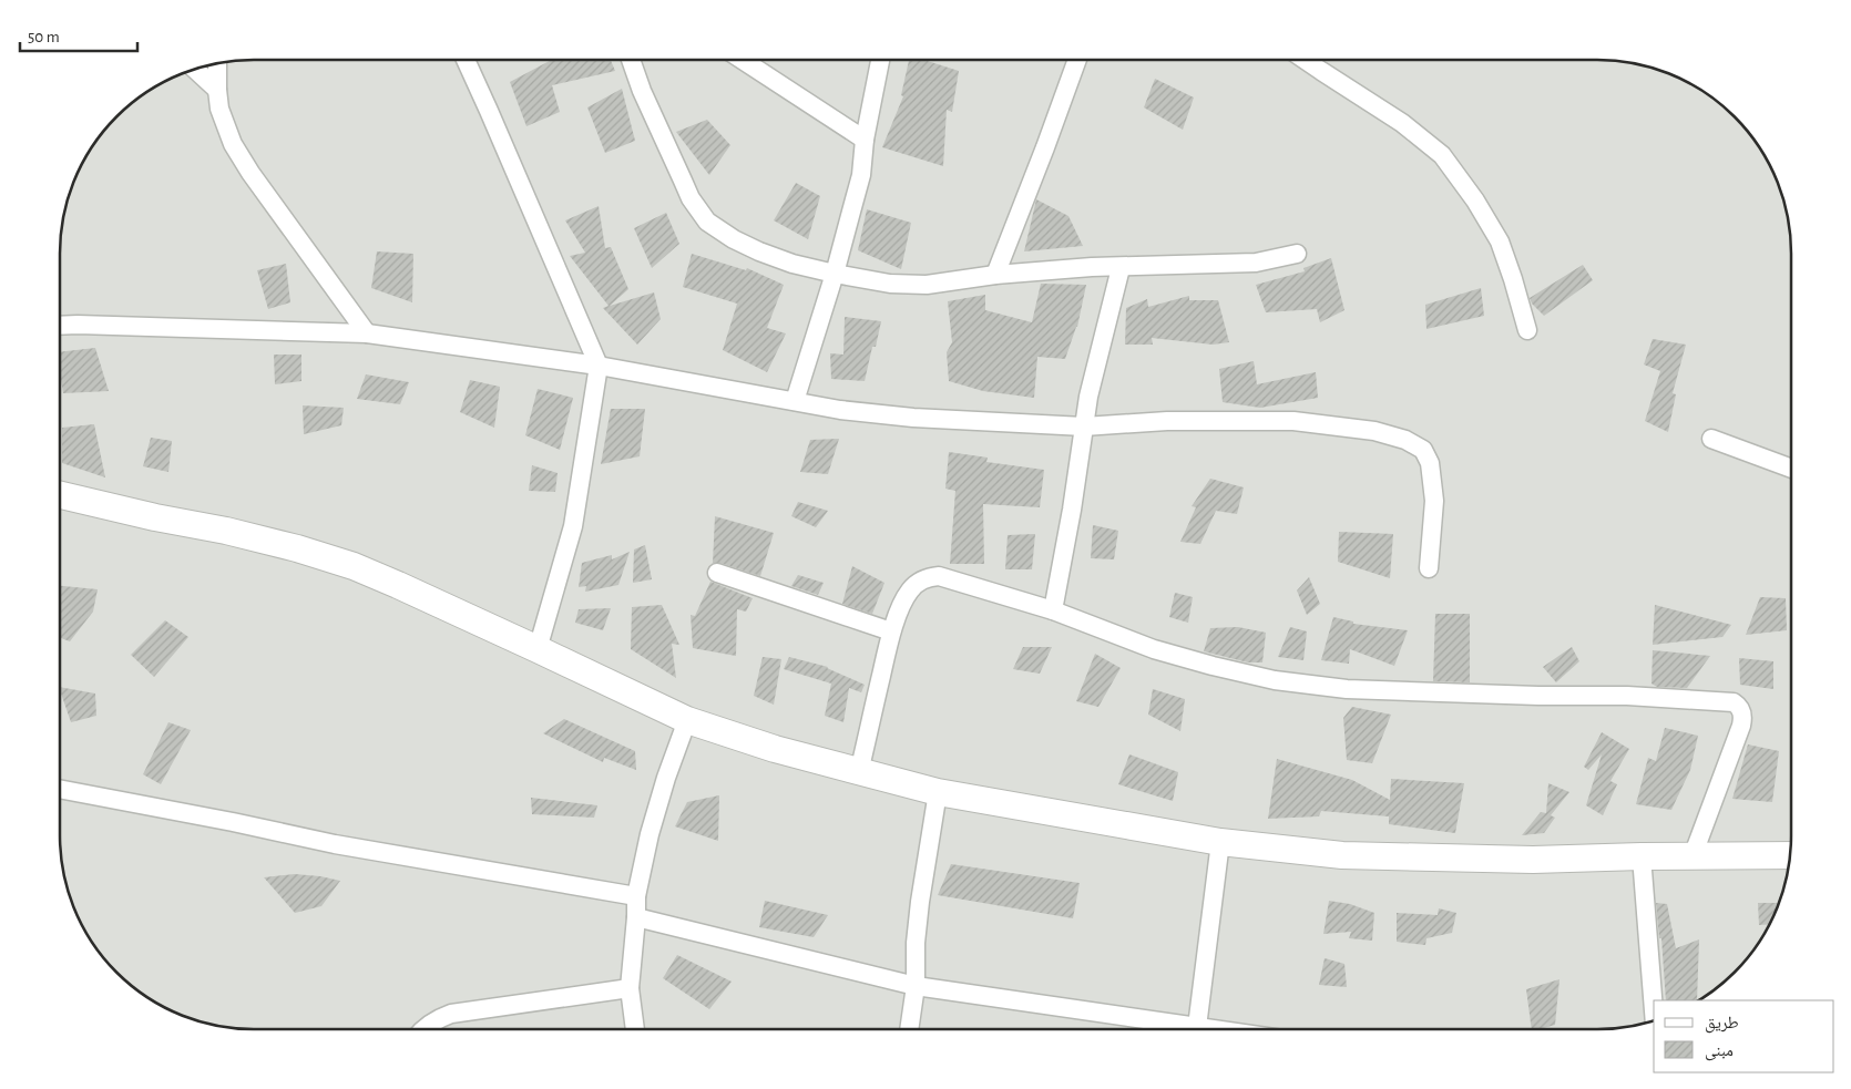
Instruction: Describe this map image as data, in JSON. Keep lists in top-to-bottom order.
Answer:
{
  "legend": ["طريق", "مبنى"],
  "scale_bar": "50 m"
}
